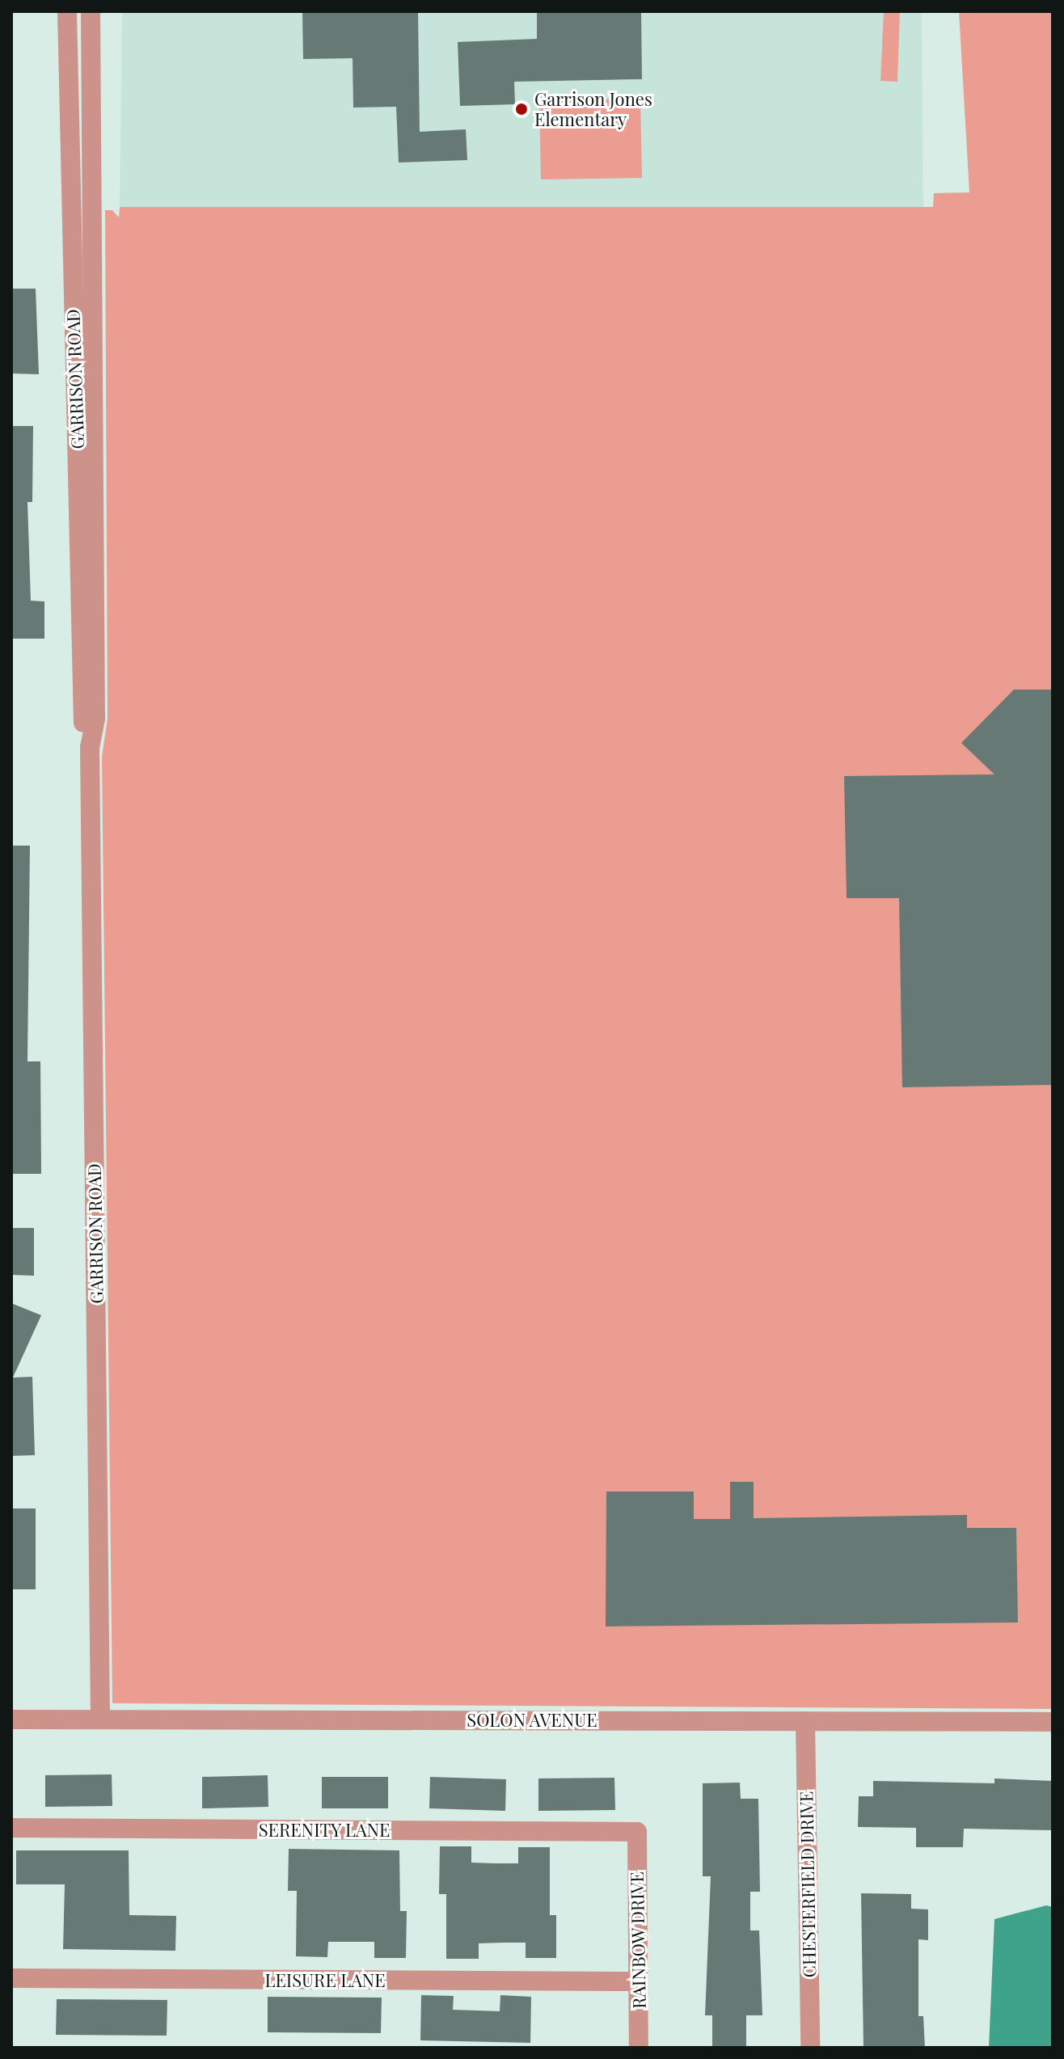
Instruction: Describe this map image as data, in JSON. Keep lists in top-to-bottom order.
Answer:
{
  "streets": {
    "street": [
      "GARRISON ROAD",
      "SOLON AVENUE",
      "SERENITY LANE",
      "CHESTERFIELD DRIVE",
      "RAINBOW DRIVE",
      "LEISURE LANE"
    ]
  },
  "crossings": [
    ["GARRISON ROAD", "SOLON AVENUE"],
    ["SOLON AVENUE", "CHESTERFIELD DRIVE"],
    ["SERENITY LANE", "RAINBOW DRIVE"],
    ["RAINBOW DRIVE", "LEISURE LANE"]
  ],
  "places": ["Garrison Jones Elementary"]
}
